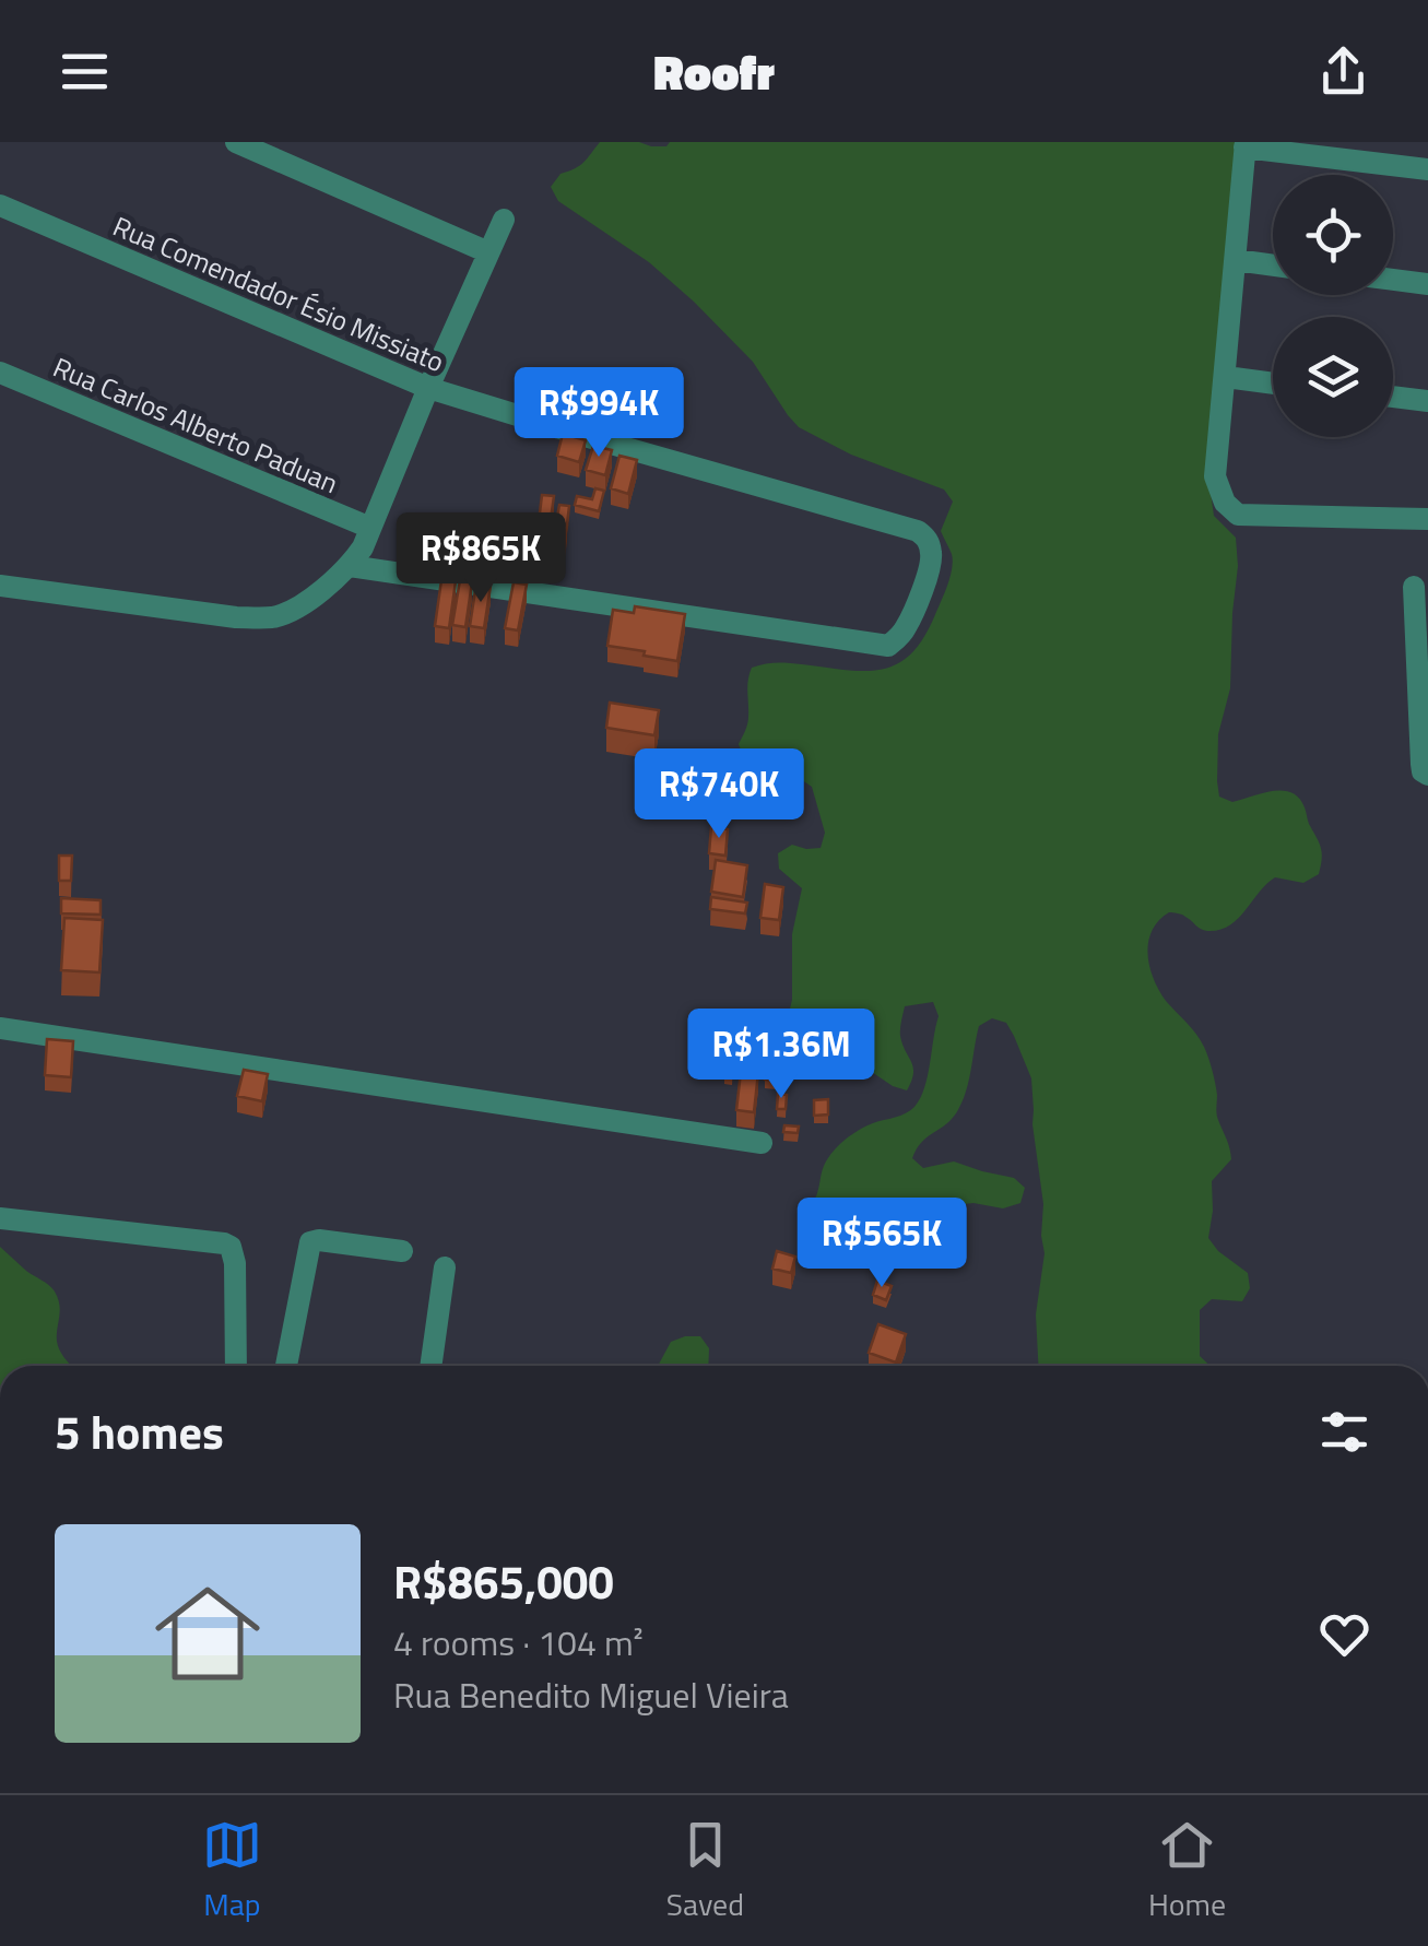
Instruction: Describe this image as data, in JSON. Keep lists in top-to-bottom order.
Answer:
{
  "streets": {
    "street": ["Rua Comendador Ésio Missiato", "Rua Carlos Alberto Paduan"]
  },
  "page": {
    "header": "Roofr",
    "price": [
      "R$994K",
      "R$865K",
      "R$740K",
      "R$1.36M",
      "R$565K"
    ],
    "heading": "5 homes",
    "list": [
      {
        "name": "R$865,000",
        "note": "4 rooms · 104 m² · Rua Benedito Miguel Vieira"
      }
    ],
    "tabs": ["Map", "Saved", "Home"]
  }
}
